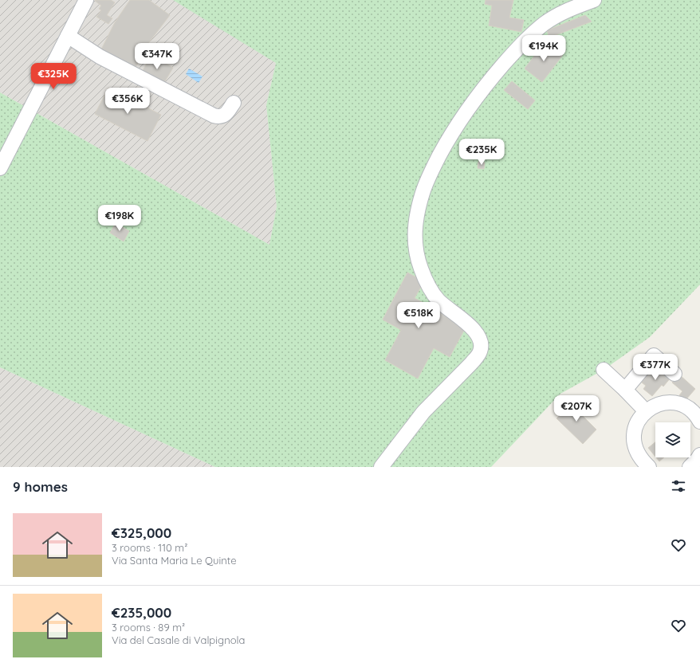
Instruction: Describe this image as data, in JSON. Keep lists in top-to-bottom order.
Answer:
{
  "page": {
    "price": [
      "€194K",
      "€347K",
      "€325K",
      "€356K",
      "€235K",
      "€198K",
      "€518K",
      "€377K",
      "€207K"
    ],
    "heading": "9 homes",
    "list": [
      {
        "name": "€325,000",
        "note": "3 rooms · 110 m² · Via Santa Maria Le Quinte"
      },
      {
        "name": "€235,000",
        "note": "3 rooms · 89 m² · Via del Casale di Valpignola"
      }
    ]
  }
}
